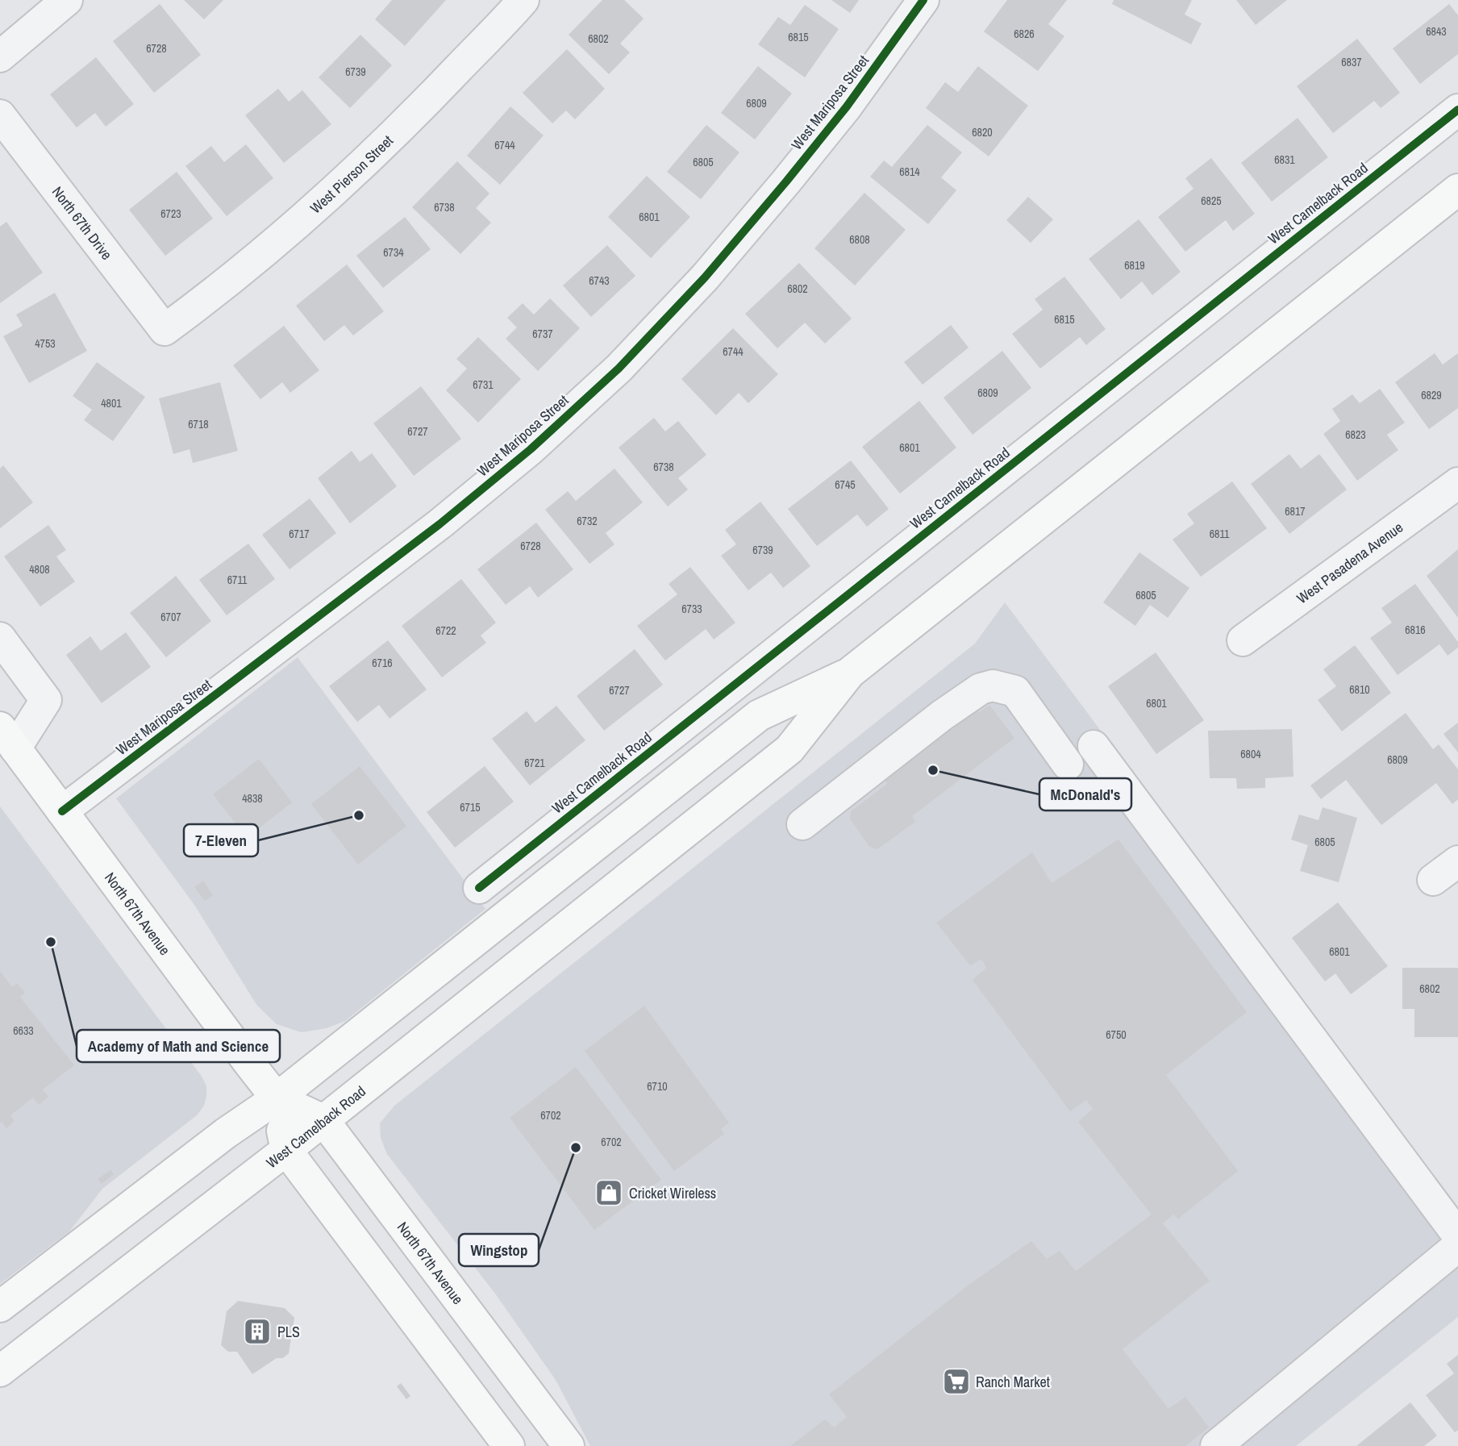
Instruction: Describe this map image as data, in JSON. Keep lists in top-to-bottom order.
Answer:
{
  "streets": {
    "main road": ["West Camelback Road", "North 67th Avenue"],
    "street": [
      "West Mariposa Street",
      "West Pierson Street",
      "North 67th Drive",
      "West Pasadena Avenue"
    ]
  },
  "crossings": [
    ["West Mariposa Street", "North 67th Avenue"],
    ["West Pierson Street", "North 67th Drive"],
    ["West Camelback Road", "North 67th Avenue"]
  ],
  "places": {
    "other": [
      "McDonald's",
      "7-Eleven",
      "Academy of Math and Science",
      "Wingstop"
    ],
    "shop": ["Cricket Wireless"],
    "building": ["PLS"],
    "supermarket": ["Ranch Market"]
  },
  "house_numbers": [
    "6843",
    "6826",
    "6815",
    "6802",
    "6728",
    "6837",
    "6739",
    "6809",
    "6820",
    "6744",
    "6831",
    "6805",
    "6814",
    "6825",
    "6738",
    "6723",
    "6801",
    "6808",
    "6734",
    "6819",
    "6743",
    "6802",
    "6815",
    "6737",
    "4753",
    "6744",
    "6731",
    "6809",
    "6829",
    "4801",
    "6718",
    "6727",
    "6823",
    "6801",
    "6738",
    "6745",
    "6817",
    "6732",
    "6717",
    "6811",
    "6728",
    "6739",
    "4808",
    "6711",
    "6805",
    "6733",
    "6707",
    "6816",
    "6722",
    "6716",
    "6810",
    "6727",
    "6801",
    "6804",
    "6809",
    "6721",
    "4838",
    "6715",
    "6805",
    "6801",
    "6802",
    "6633",
    "6750",
    "6710",
    "6702",
    "6702"
  ]
}
